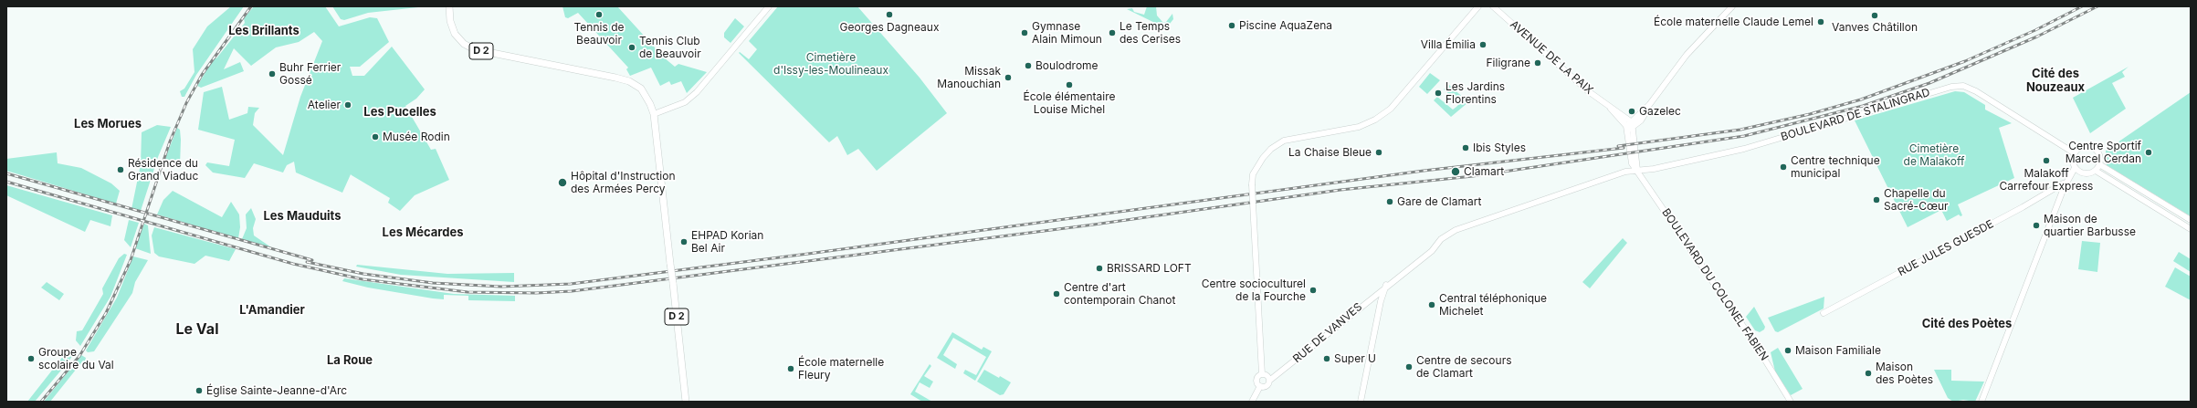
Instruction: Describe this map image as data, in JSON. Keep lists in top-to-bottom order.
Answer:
{
  "streets": {
    "main road": [
      "D 2",
      "AVENUE DE LA PAIX",
      "BOULEVARD DE STALINGRAD",
      "RUE JULES GUESDE",
      "BOULEVARD DU COLONEL FABIEN",
      "RUE DE VANVES"
    ]
  },
  "crossings": [
    ["BOULEVARD DE STALINGRAD", "BOULEVARD DU COLONEL FABIEN"],
    ["BOULEVARD DE STALINGRAD", "RUE DE VANVES"]
  ],
  "districts": [
    "Les Brillants",
    "Cité des Nouzeaux",
    "Les Pucelles",
    "Les Morues",
    "Les Mauduits",
    "Les Mécardes",
    "L'Amandier",
    "Cité des Poètes",
    "Le Val",
    "La Roue"
  ],
  "parks": ["Cimetière d'Issy-les-Moulineaux", "Cimetière de Malakoff"],
  "places": [
    "Tennis de Beauvoir",
    "Georges Dagneaux",
    "Vanves Châtillon",
    "École maternelle Claude Lemel",
    "Piscine AquaZena",
    "Gymnase Alain Mimoun",
    "Le Temps des Cerises",
    "Villa Émilia",
    "Tennis Club de Beauvoir",
    "Filigrane",
    "Boulodrome",
    "Buhr Ferrier Gossé",
    "Missak Manouchian",
    "École élémentaire Louise Michel",
    "Les Jardins Florentins",
    "Atelier",
    "Gazelec",
    "Musée Rodin",
    "Ibis Styles",
    "La Chaise Bleue",
    "Centre Sportif Marcel Cerdan",
    "Malakoff Carrefour Express",
    "Centre technique municipal",
    "Résidence du Grand Viaduc",
    "Clamart",
    "Hôpital d'Instruction des Armées Percy",
    "Chapelle du Sacré-Cœur",
    "Gare de Clamart",
    "Maison de quartier Barbusse",
    "EHPAD Korian Bel Air",
    "BRISSARD LOFT",
    "Centre socioculturel de la Fourche",
    "Centre d'art contemporain Chanot",
    "Central téléphonique Michelet",
    "Maison Familiale",
    "Groupe scolaire du Val",
    "Super U",
    "Centre de secours de Clamart",
    "École maternelle Fleury",
    "Maison des Poètes",
    "Église Sainte-Jeanne-d'Arc"
  ]
}
